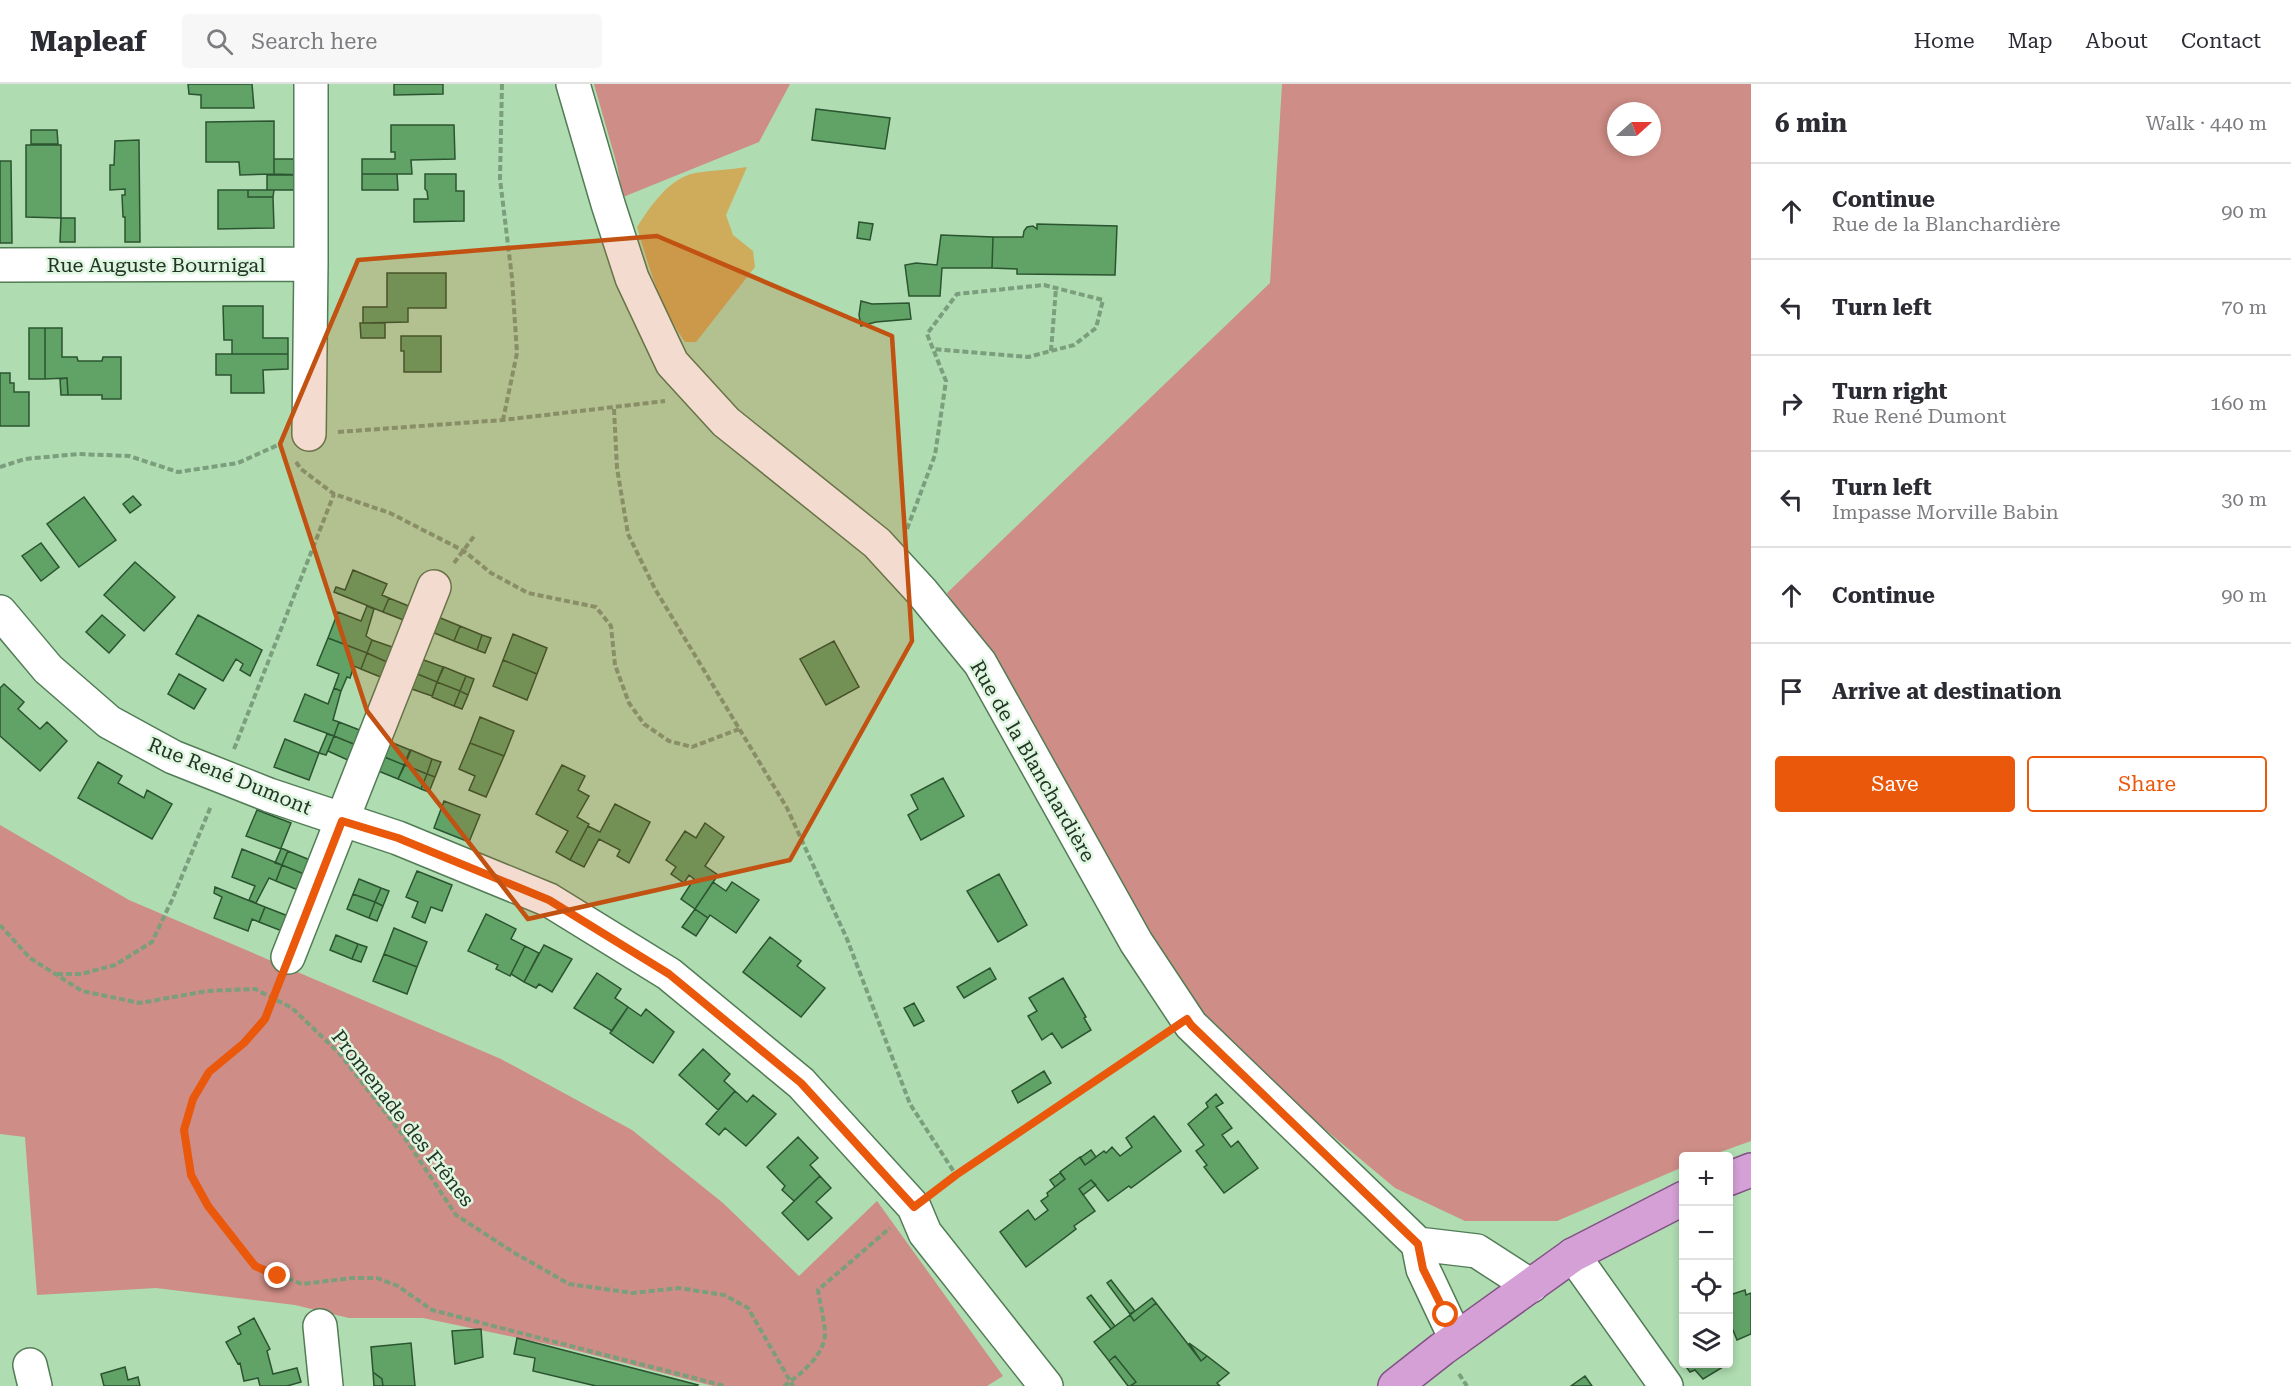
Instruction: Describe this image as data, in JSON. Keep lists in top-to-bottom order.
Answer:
{
  "streets": {
    "street": ["Rue Auguste Bournigal", "Rue de la Blanchardière", "Rue René Dumont"],
    "path": ["Promenade des Frênes"]
  },
  "north": "right",
  "page": {
    "header": "Mapleaf",
    "search": "Search here",
    "nav": [
      "Home",
      "Map",
      "About",
      "Contact"
    ],
    "heading": ["6 min", "Walk · 440 m"],
    "list": [
      ["Continue", "Rue de la Blanchardière", "90 m"],
      ["Turn left", "70 m"],
      ["Turn right", "Rue René Dumont", "160 m"],
      ["Turn left", "Impasse Morville Babin", "30 m"],
      ["Continue", "90 m"],
      "Arrive at destination"
    ],
    "buttons": ["Save", "Share"],
    "map_buttons": ["+", "−"]
  }
}
